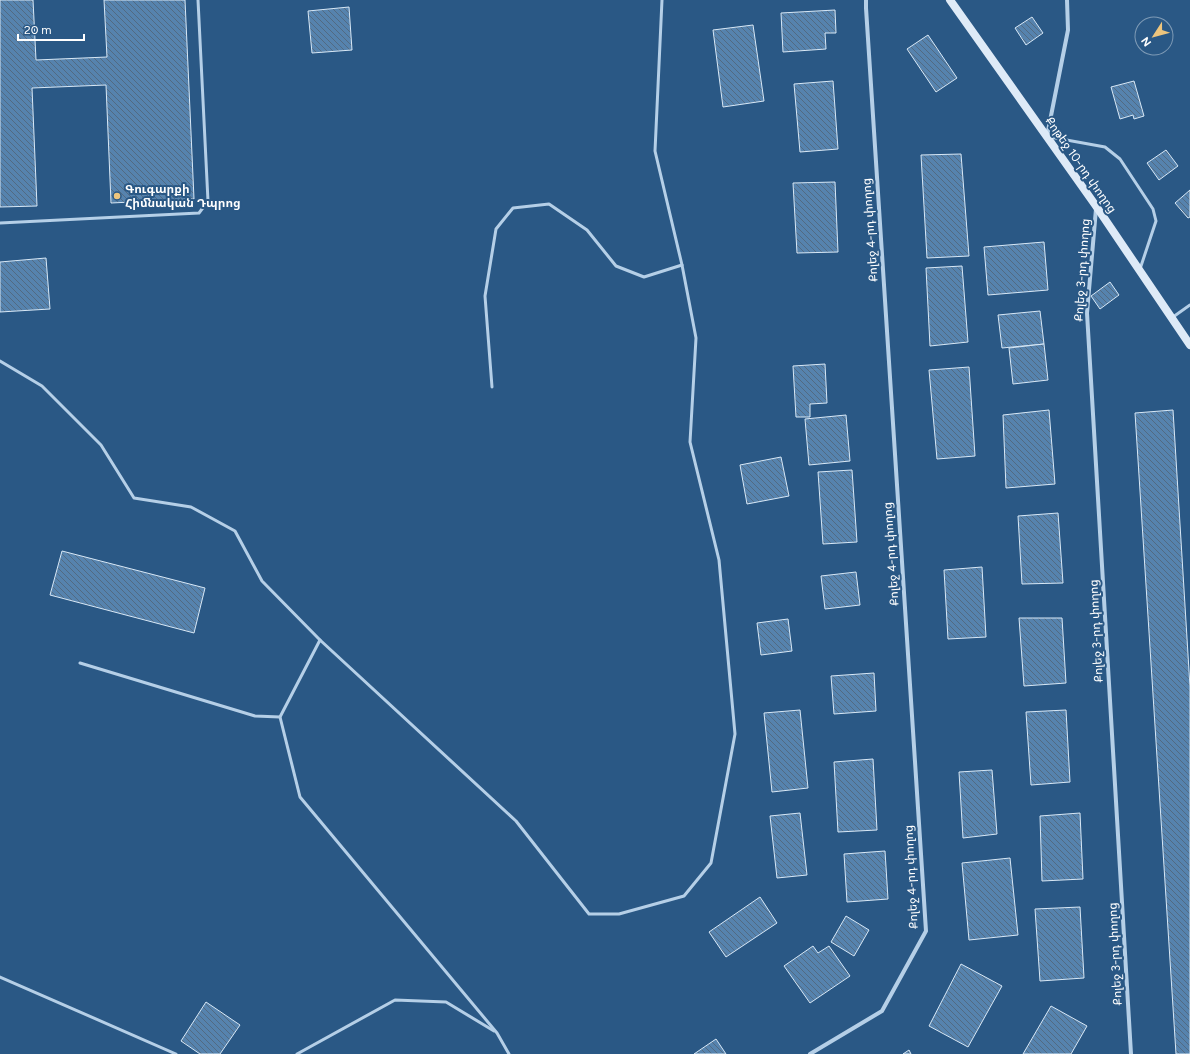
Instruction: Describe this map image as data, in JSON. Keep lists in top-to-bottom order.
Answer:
{
  "streets": {
    "street": ["Քոթեջ 10-րդ փողոց", "Քոլեջ 4-րդ փողոց", "Քոլեջ 3-րդ փողոց"]
  },
  "crossings": [
    ["Քոթեջ 10-րդ փողոց", "Քոլեջ 3-րդ փողոց"]
  ],
  "places": ["Գուգարքի Հիմնական Դպրոց"],
  "scale_bar": "20 m",
  "north": "bottom left"
}
